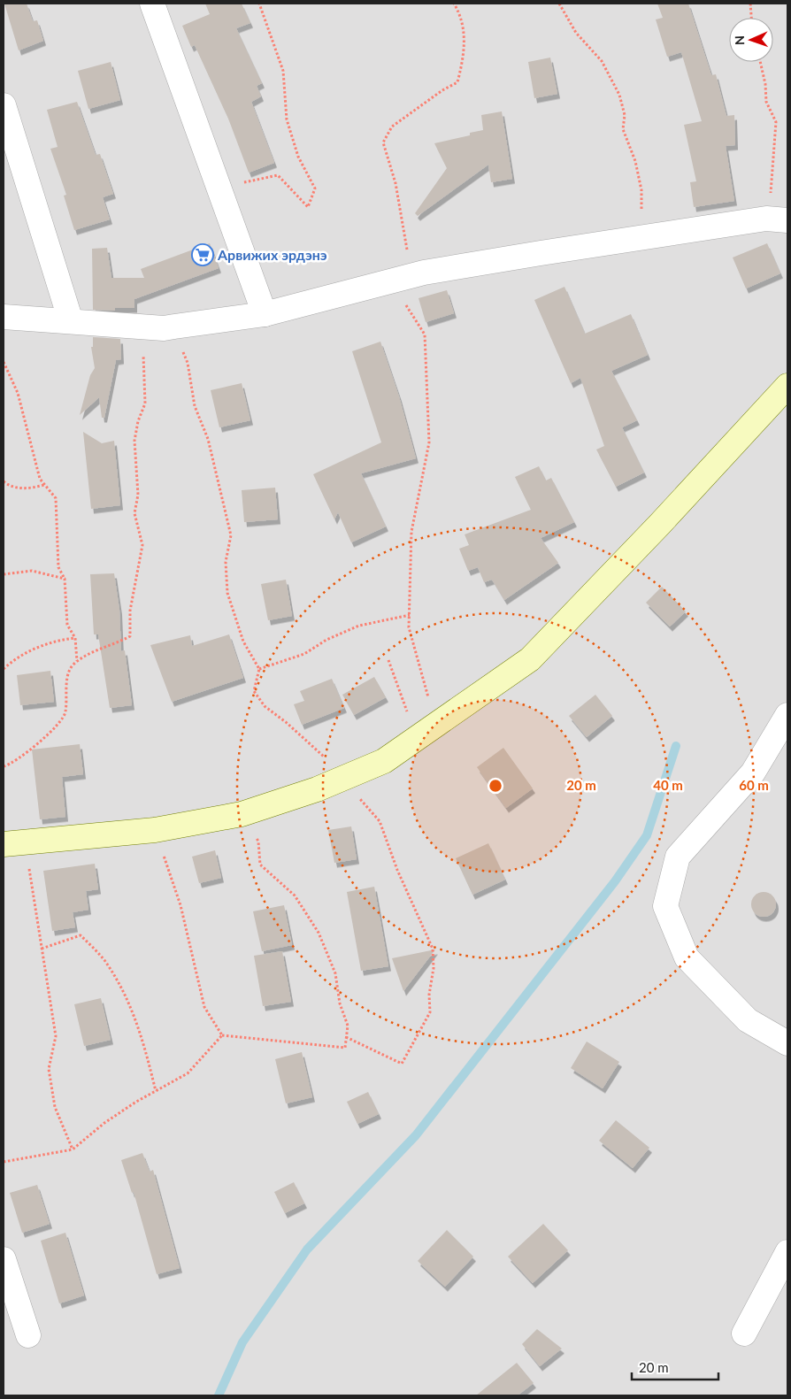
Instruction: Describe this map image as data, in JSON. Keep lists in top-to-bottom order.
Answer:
{
  "places": {
    "supermarket": ["Арвижих эрдэнэ"]
  },
  "scale_bar": "20 m",
  "north": "left",
  "rings": ["20 m", "40 m", "60 m"]
}
